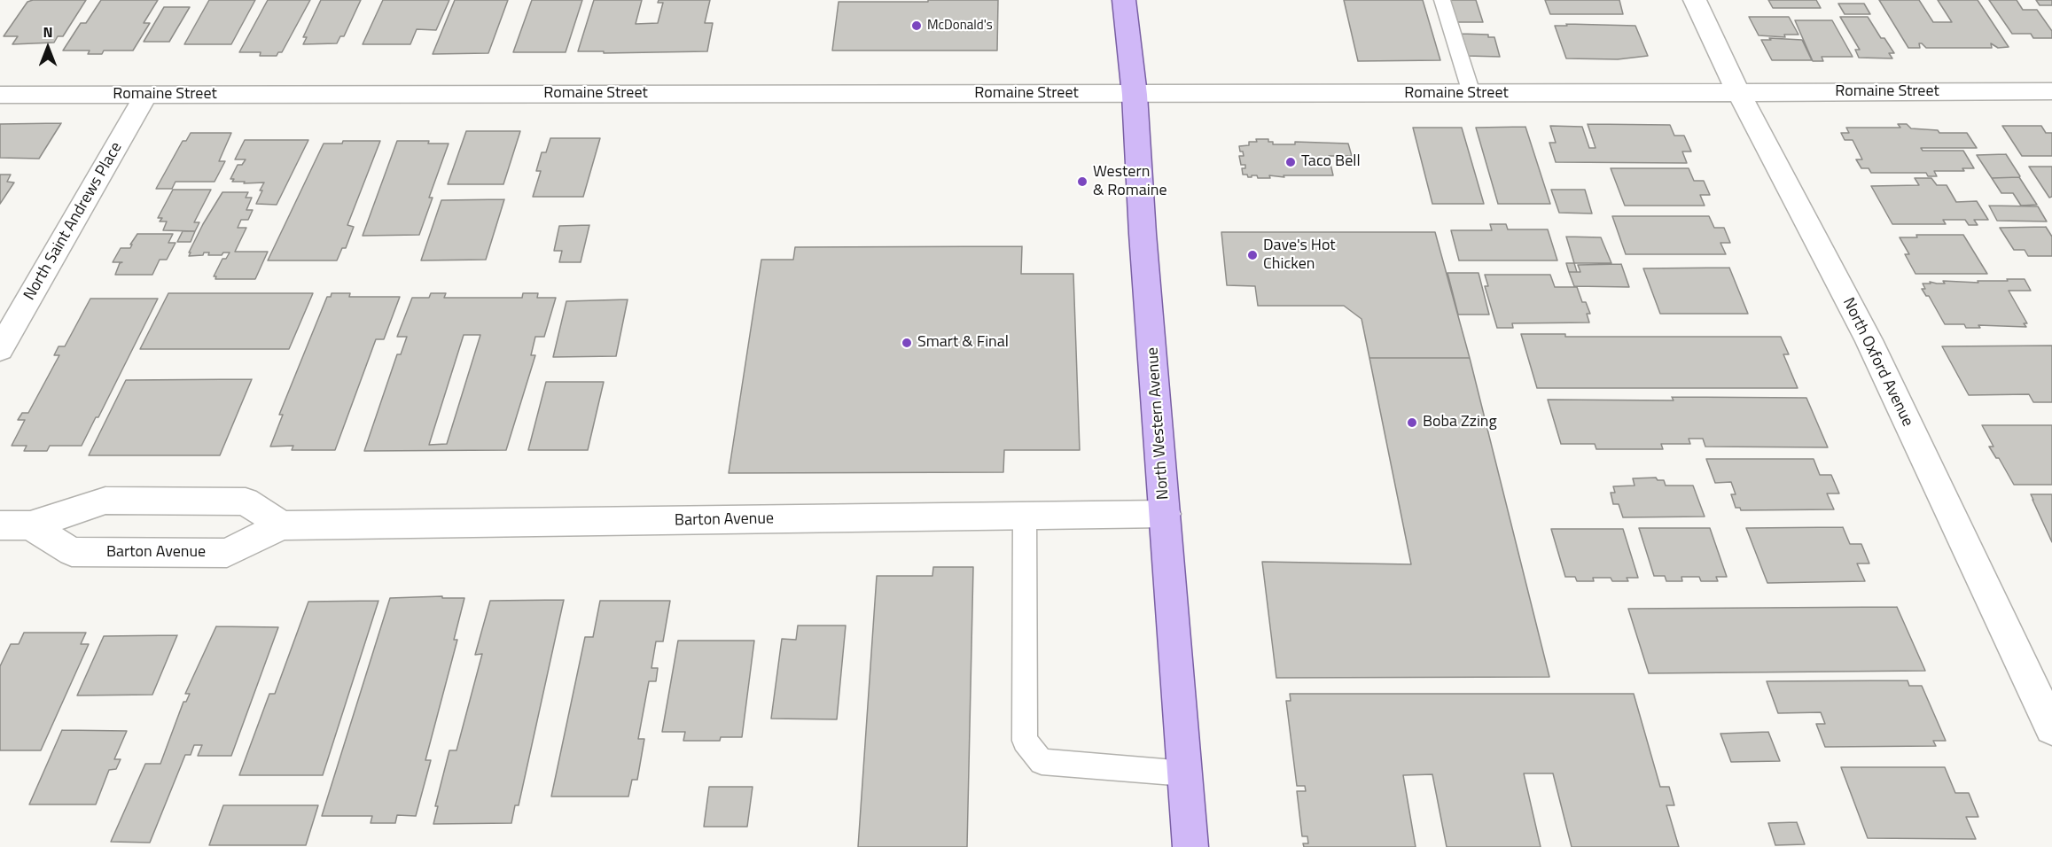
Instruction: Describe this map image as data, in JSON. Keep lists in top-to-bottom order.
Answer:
{
  "streets": {
    "main road": ["North Western Avenue"],
    "street": [
      "Romaine Street",
      "North Saint Andrews Place",
      "North Oxford Avenue",
      "Barton Avenue"
    ]
  },
  "crossings": [
    ["Romaine Street", "North Saint Andrews Place"],
    ["Romaine Street", "North Oxford Avenue"],
    ["Romaine Street", "North Western Avenue"],
    ["North Western Avenue", "Barton Avenue"]
  ],
  "places": [
    "McDonald's",
    "Taco Bell",
    "Western & Romaine",
    "Dave's Hot Chicken",
    "Smart & Final",
    "Boba Zzing"
  ],
  "north": "top"
}
